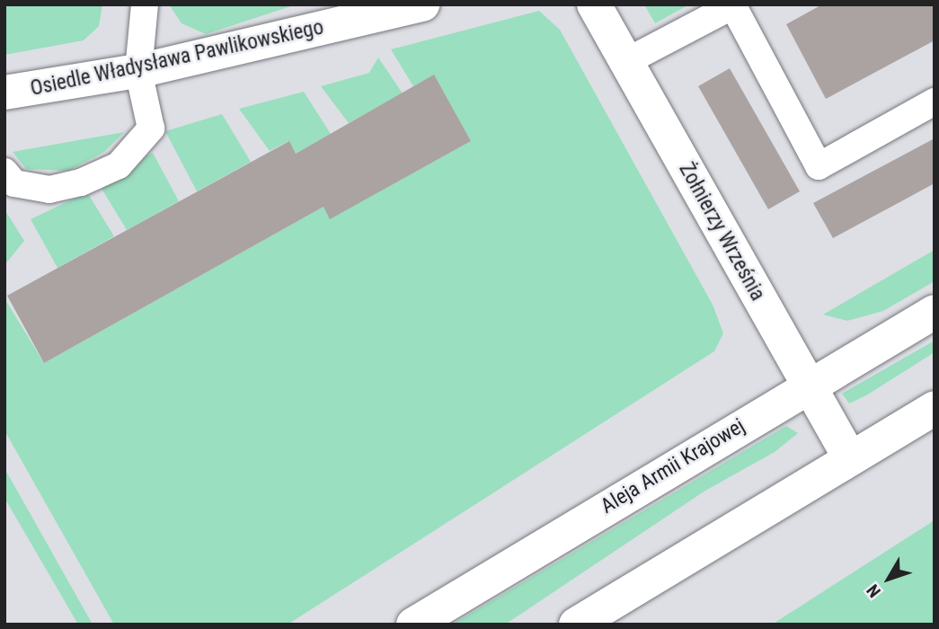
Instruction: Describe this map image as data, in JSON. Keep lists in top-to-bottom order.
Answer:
{
  "streets": {
    "street": ["Osiedle Władysława Pawlikowskiego", "Żołnierzy Września", "Aleja Armii Krajowej"]
  },
  "crossings": [
    ["Żołnierzy Września", "Aleja Armii Krajowej"]
  ],
  "north": "bottom left"
}
